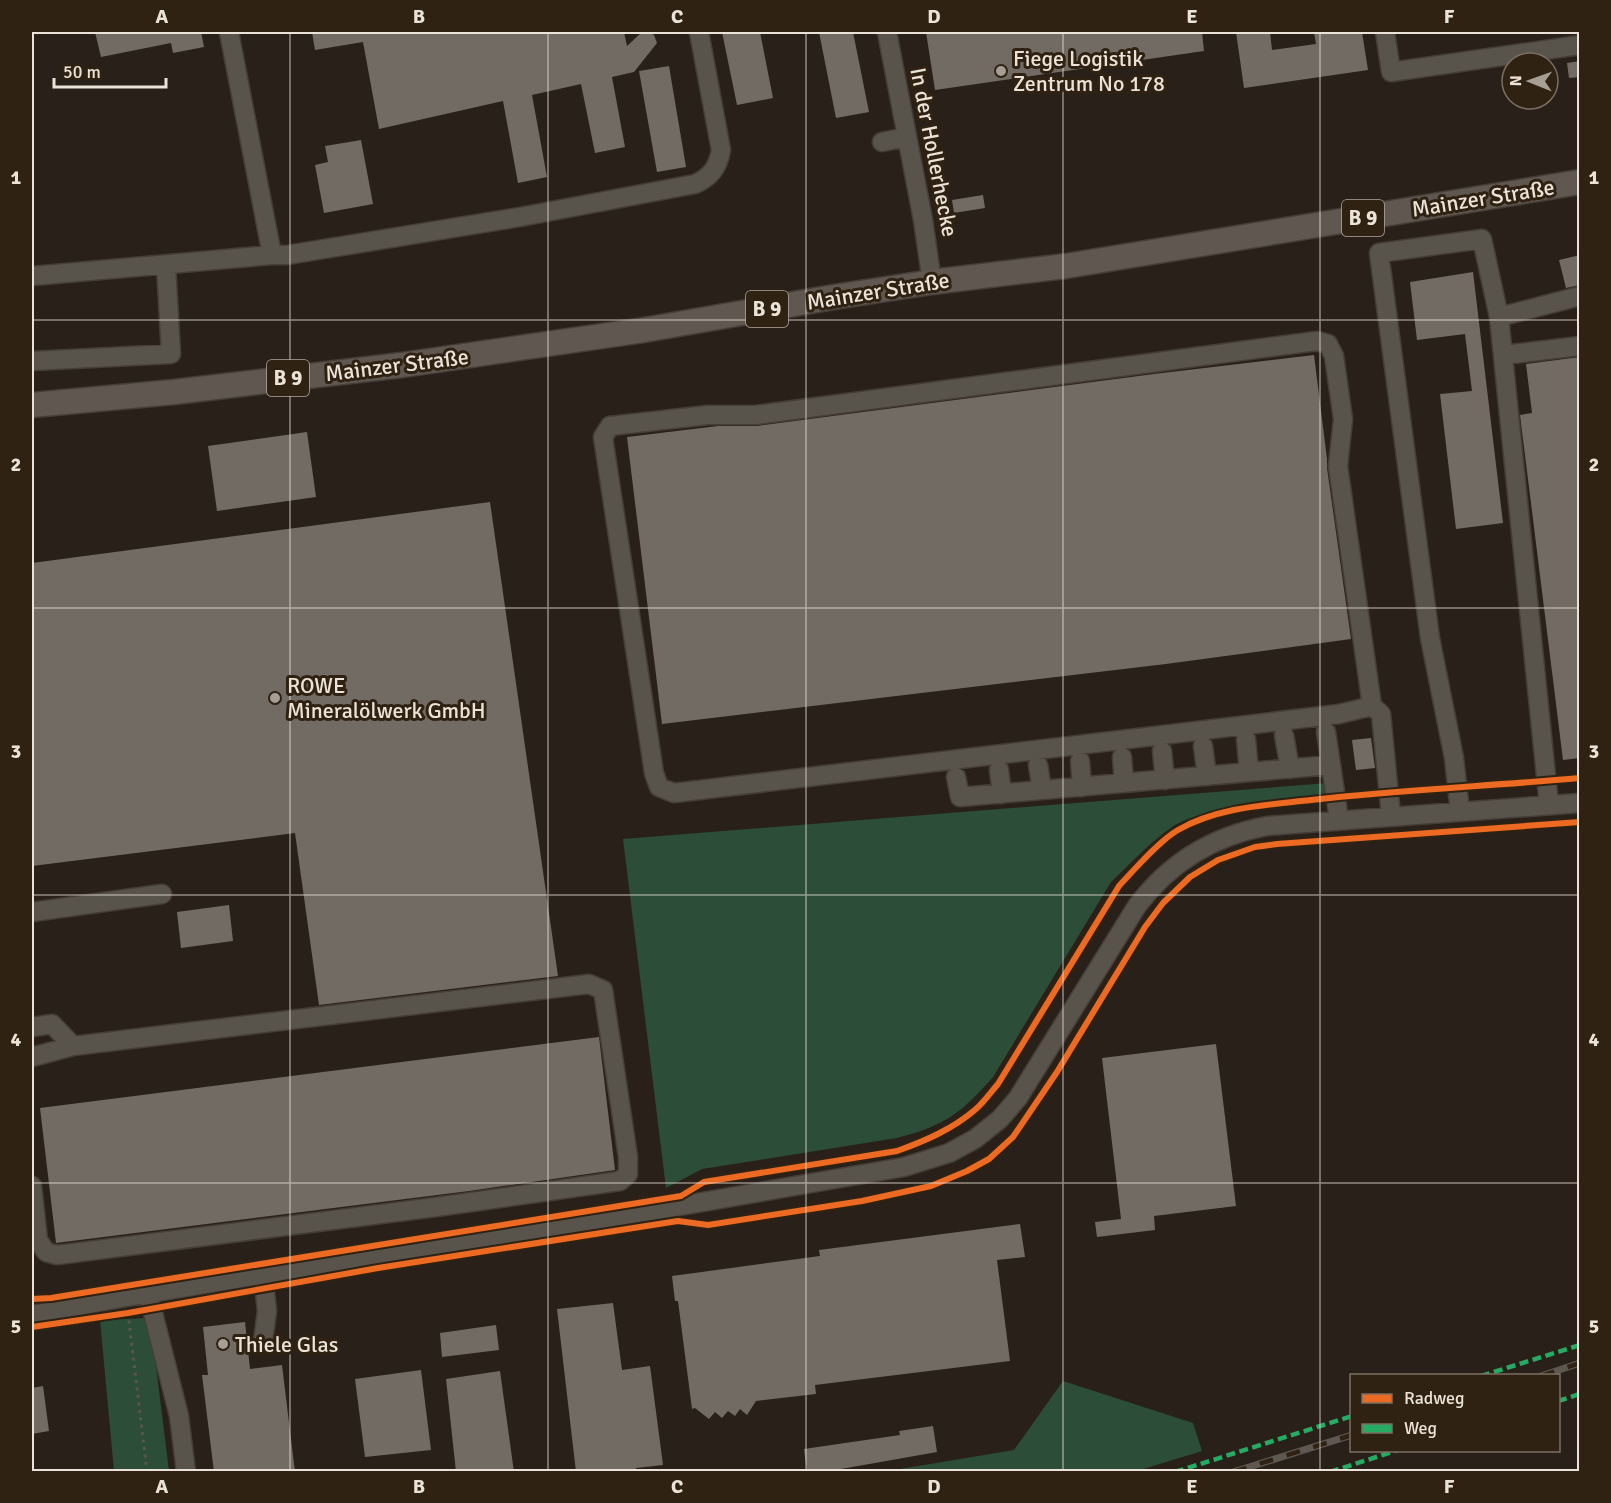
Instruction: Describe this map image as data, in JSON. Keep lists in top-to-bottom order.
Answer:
{
  "streets": {
    "main road": ["Mainzer Straße", "B 9"],
    "street": ["In der Hollerhecke"]
  },
  "crossings": [
    ["In der Hollerhecke", "Mainzer Straße"]
  ],
  "places": ["Fiege Logistik Zentrum No 178", "ROWE Mineralölwerk GmbH", "Thiele Glas"],
  "legend": ["Radweg", "Weg"],
  "scale_bar": "50 m",
  "north": "left",
  "grid": {
    "columns": [
      "A",
      "B",
      "C",
      "D",
      "E",
      "F"
    ],
    "rows": [
      "1",
      "2",
      "3",
      "4",
      "5"
    ]
  }
}
